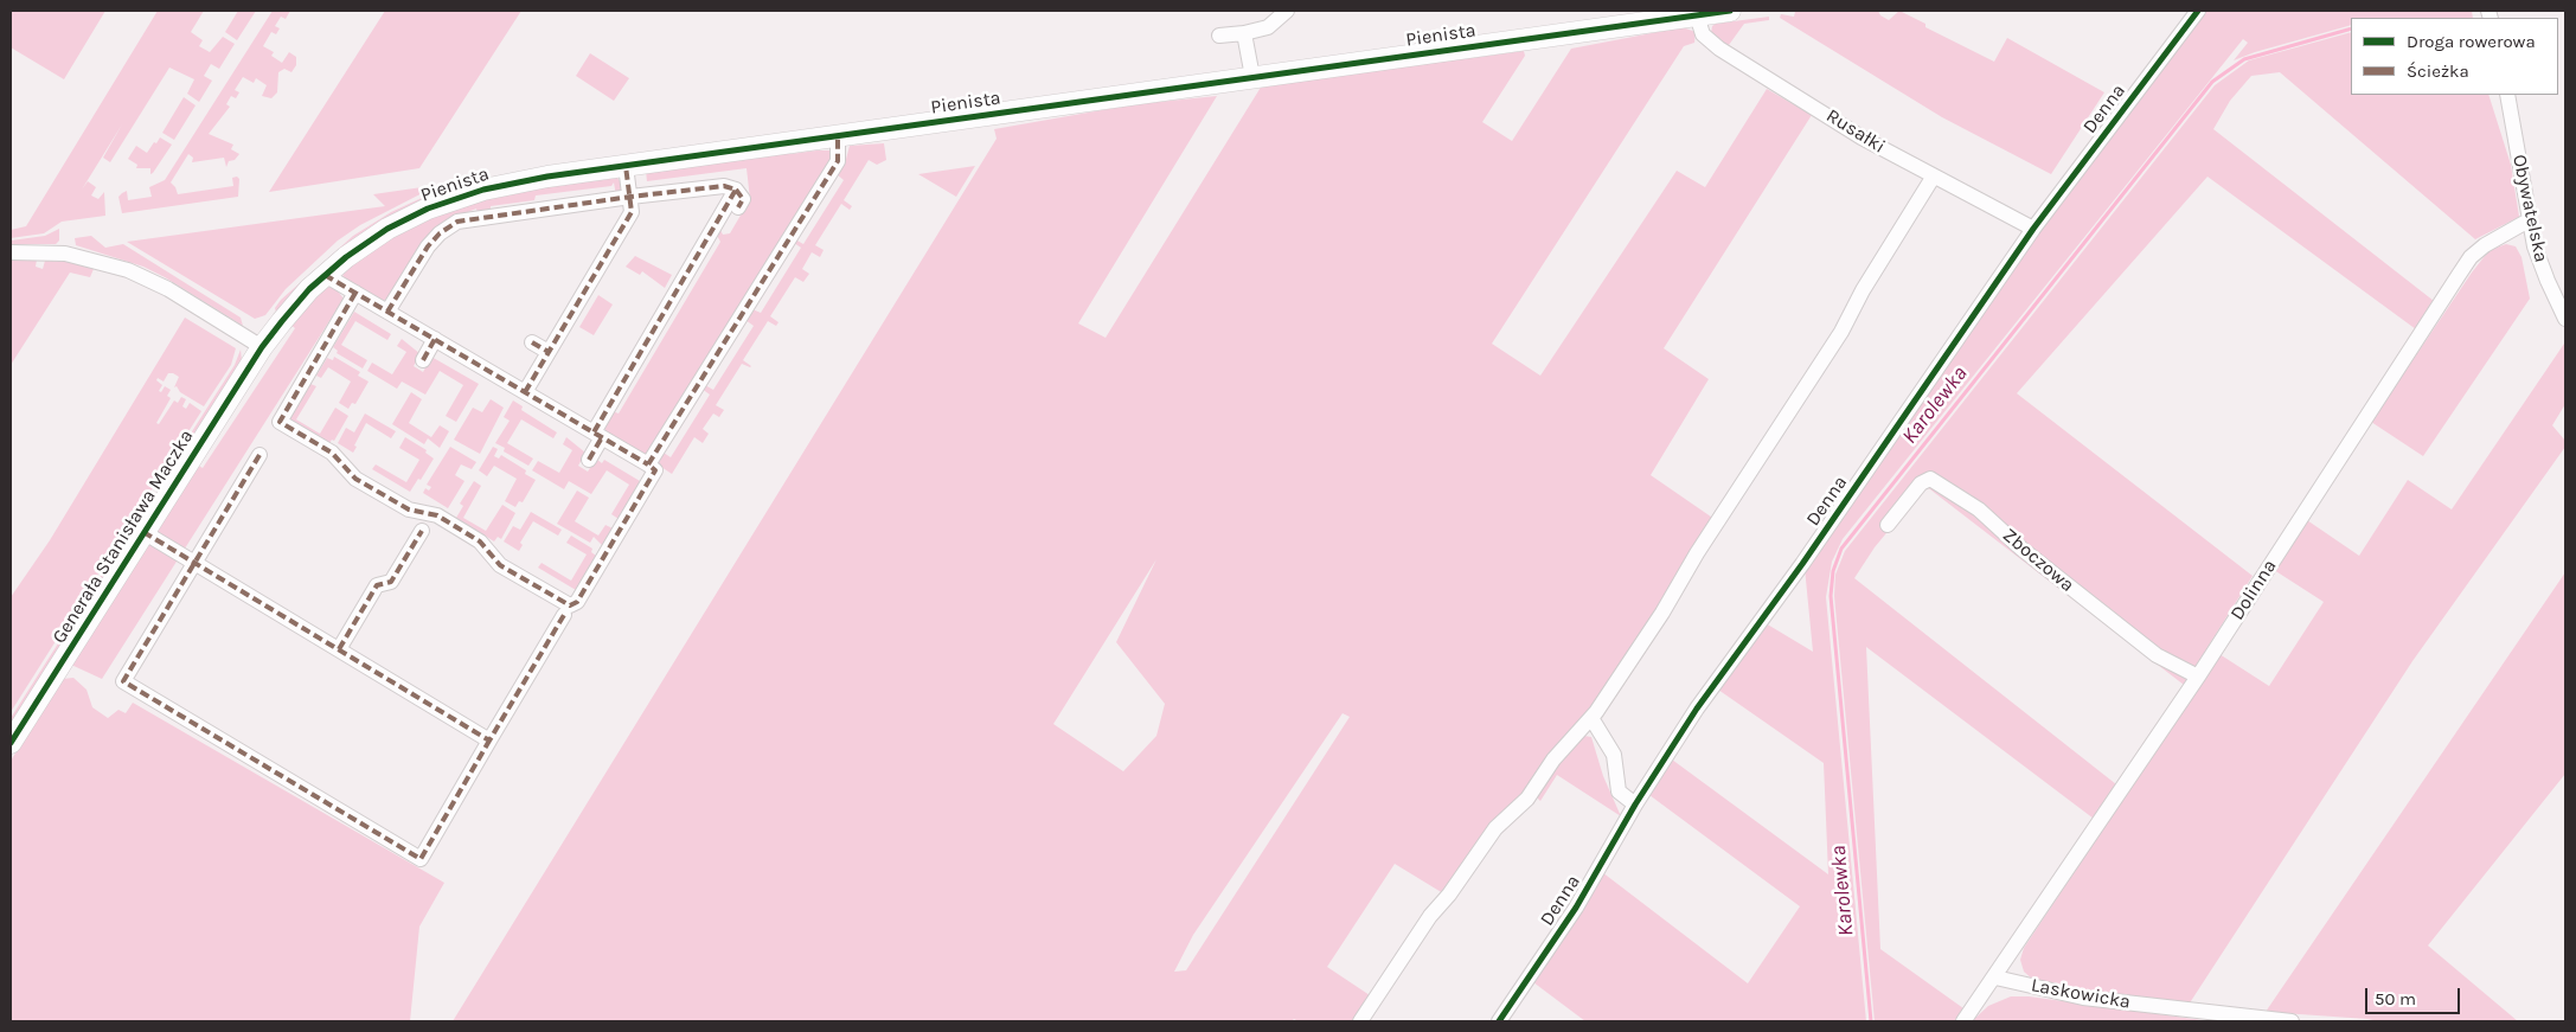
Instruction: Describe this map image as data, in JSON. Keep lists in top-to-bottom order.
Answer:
{
  "streets": {
    "street": [
      "Pienista",
      "Denna",
      "Rusałki",
      "Obywatelska",
      "Generała Stanisława Maczka",
      "Zboczowa",
      "Dolinna",
      "Laskowicka"
    ]
  },
  "crossings": [
    ["Pienista", "Rusałki"],
    ["Pienista", "Generała Stanisława Maczka"],
    ["Denna", "Rusałki"],
    ["Obywatelska", "Dolinna"],
    ["Zboczowa", "Dolinna"],
    ["Dolinna", "Laskowicka"]
  ],
  "water": ["Karolewka"],
  "legend": ["Droga rowerowa", "Ścieżka"],
  "scale_bar": "50 m"
}
